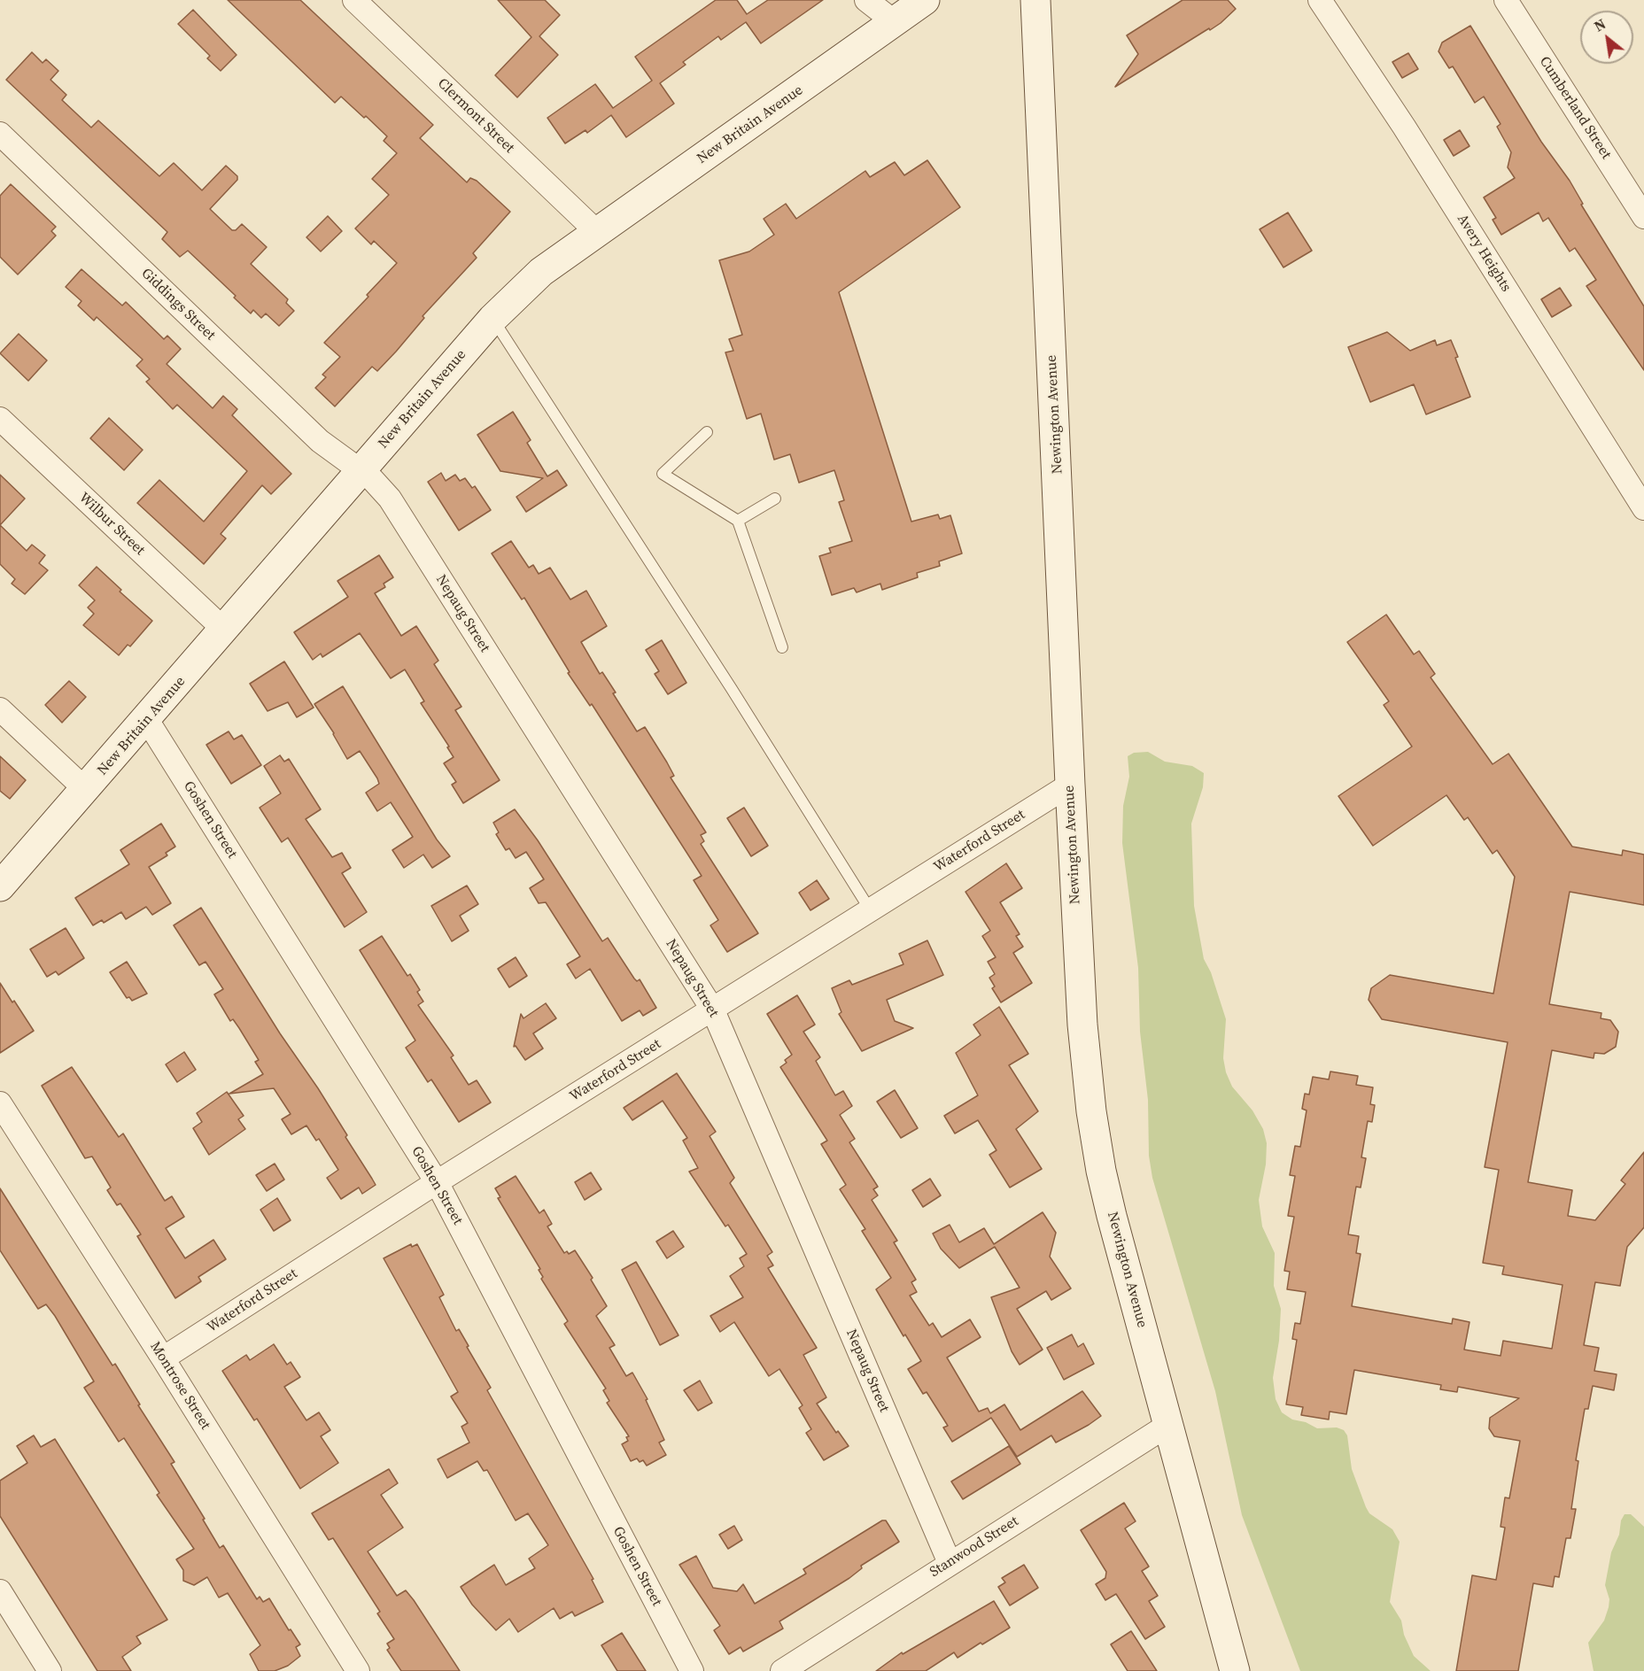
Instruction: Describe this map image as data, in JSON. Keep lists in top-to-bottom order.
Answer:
{
  "streets": {
    "main road": ["New Britain Avenue", "Newington Avenue"],
    "street": [
      "Cumberland Street",
      "Clermont Street",
      "Avery Heights",
      "Giddings Street",
      "Wilbur Street",
      "Nepaug Street",
      "Goshen Street",
      "Waterford Street",
      "Montrose Street",
      "Stanwood Street"
    ]
  },
  "crossings": [
    ["Clermont Street", "New Britain Avenue"],
    ["New Britain Avenue", "Giddings Street"],
    ["New Britain Avenue", "Wilbur Street"],
    ["New Britain Avenue", "Nepaug Street"],
    ["New Britain Avenue", "Goshen Street"],
    ["Giddings Street", "Nepaug Street"],
    ["Newington Avenue", "Waterford Street"],
    ["Newington Avenue", "Stanwood Street"],
    ["Nepaug Street", "Waterford Street"],
    ["Nepaug Street", "Stanwood Street"],
    ["Goshen Street", "Waterford Street"],
    ["Waterford Street", "Montrose Street"]
  ],
  "north": "top left"
}
